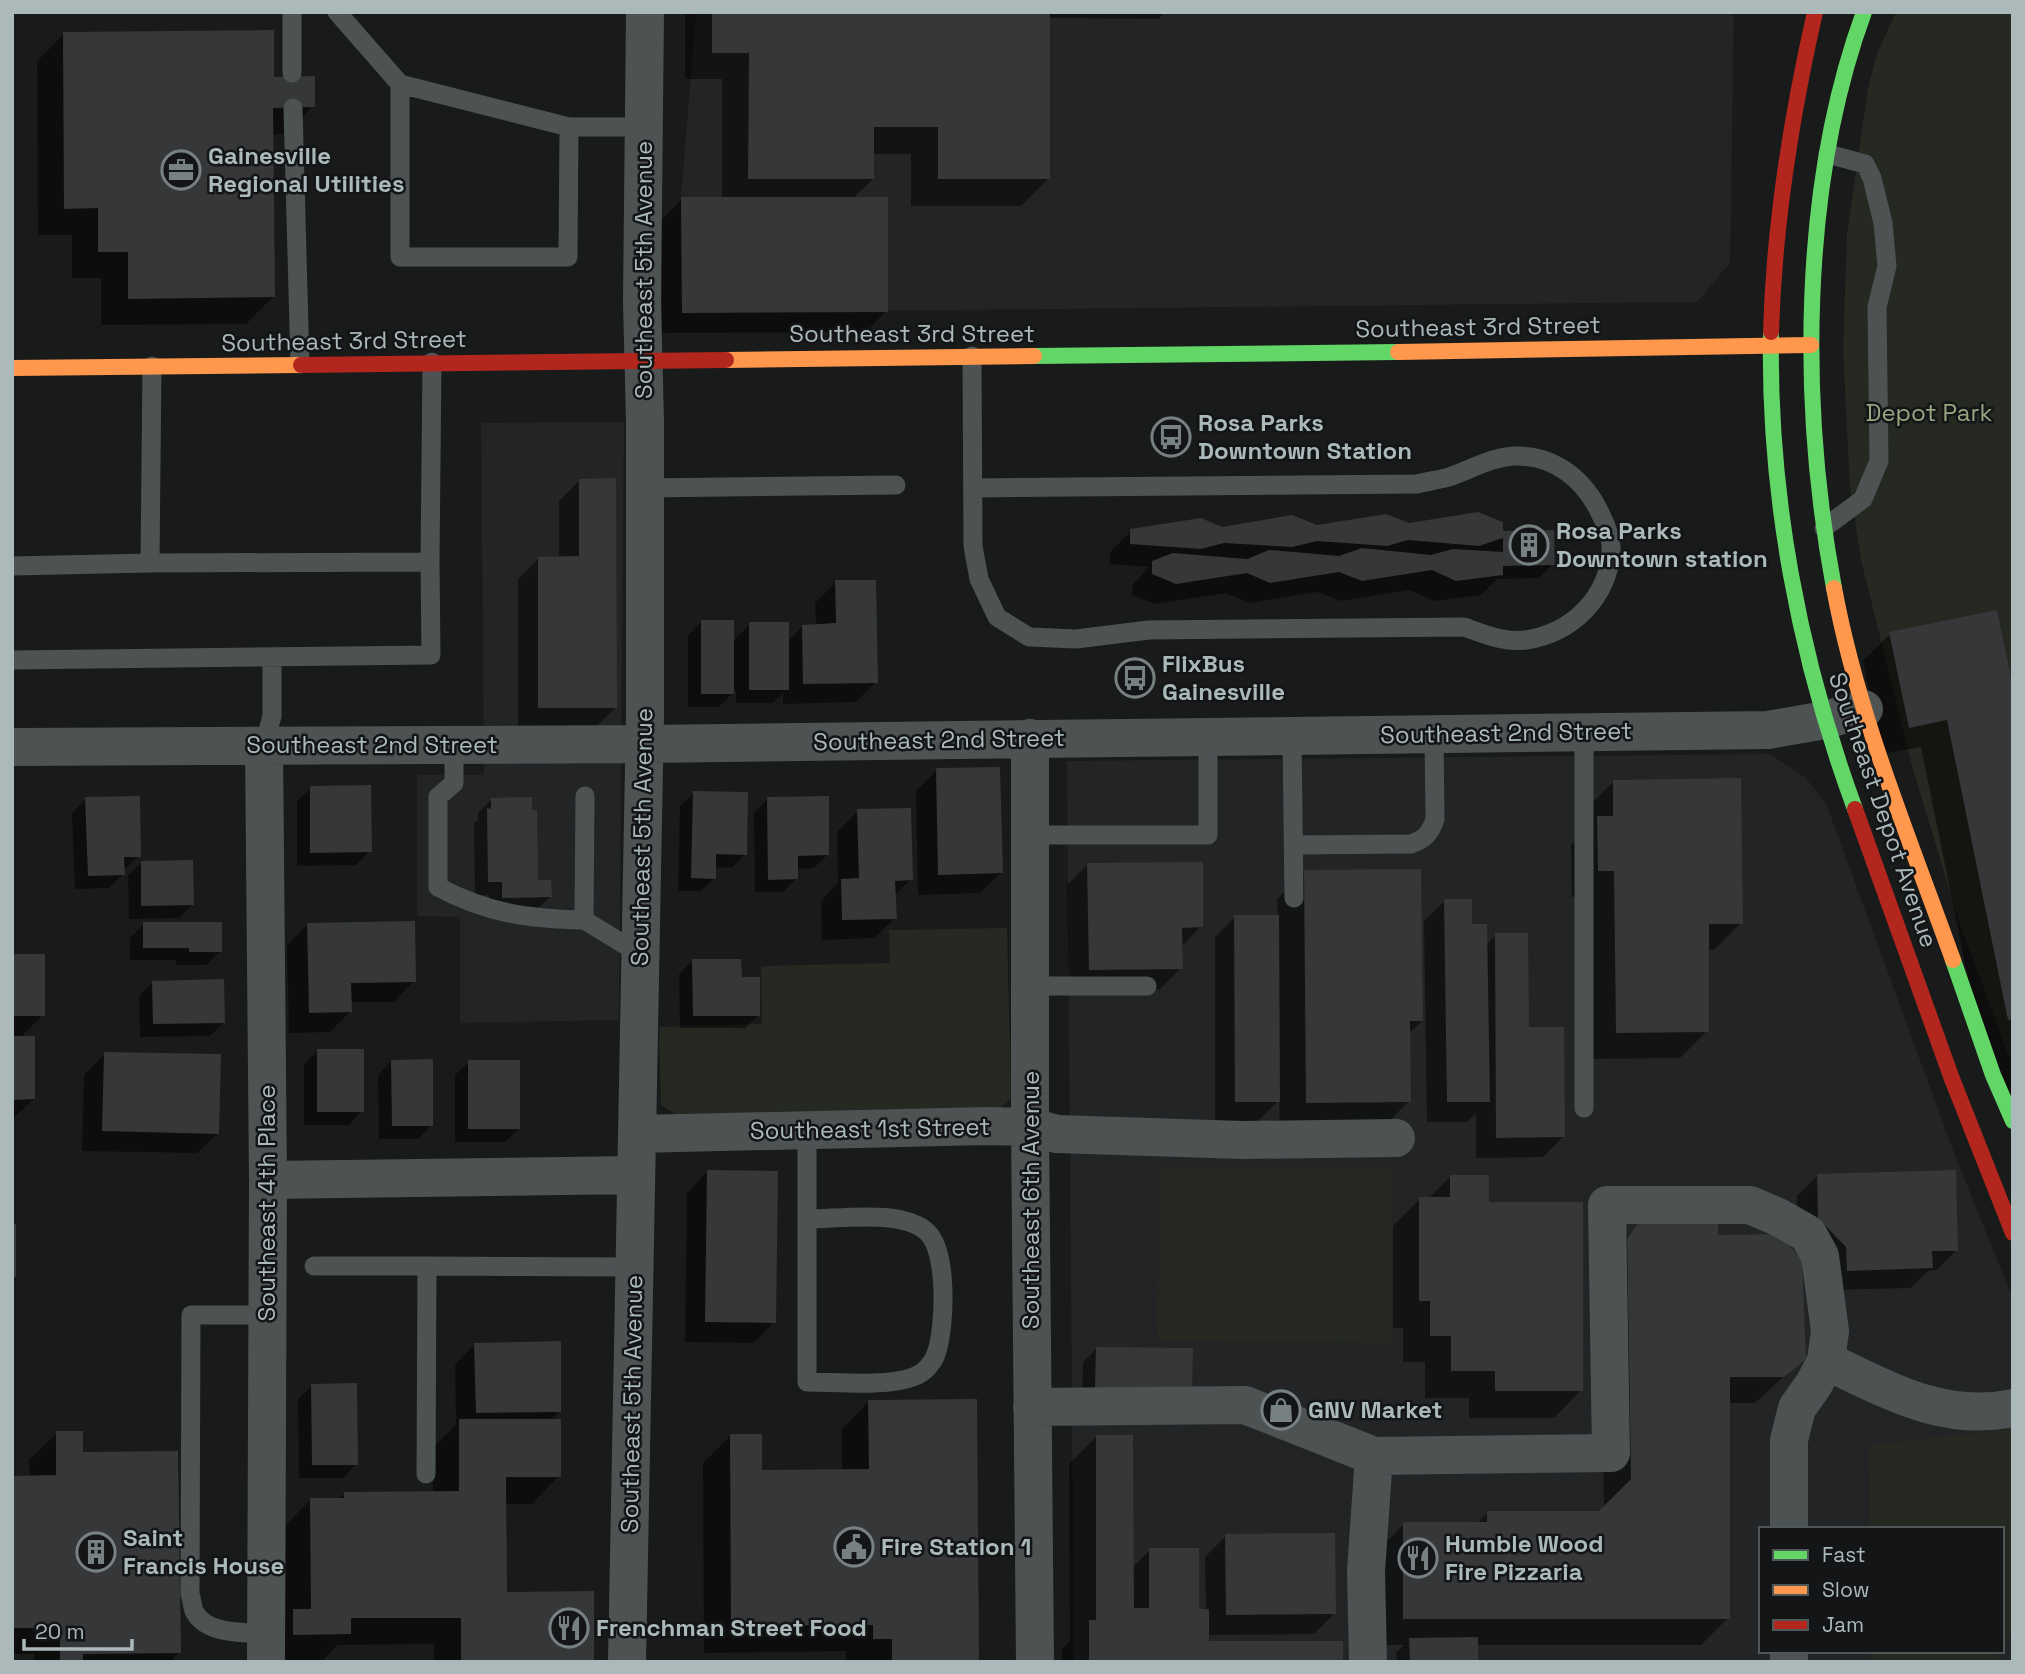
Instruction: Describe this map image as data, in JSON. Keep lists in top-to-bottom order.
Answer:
{
  "streets": {
    "street": [
      "Southeast 5th Avenue",
      "Southeast 3rd Street",
      "Southeast 2nd Street",
      "Southeast Depot Avenue",
      "Southeast 1st Street",
      "Southeast 6th Avenue",
      "Southeast 4th Place"
    ]
  },
  "crossings": [
    ["Southeast 5th Avenue", "Southeast 3rd Street"],
    ["Southeast 5th Avenue", "Southeast 2nd Street"],
    ["Southeast 5th Avenue", "Southeast 1st Street"],
    ["Southeast 3rd Street", "Southeast Depot Avenue"],
    ["Southeast 2nd Street", "Southeast Depot Avenue"],
    ["Southeast 2nd Street", "Southeast 6th Avenue"],
    ["Southeast 2nd Street", "Southeast 4th Place"],
    ["Southeast 1st Street", "Southeast 6th Avenue"]
  ],
  "parks": ["Depot Park"],
  "places": {
    "office": ["Gainesville Regional Utilities"],
    "bus stop": ["Rosa Parks Downtown Station", "FlixBus Gainesville"],
    "building": ["Rosa Parks Downtown station", "Saint Francis House"],
    "shop": ["GNV Market"],
    "public building": ["Fire Station 1"],
    "restaurant": ["Humble Wood Fire Pizzaria", "Frenchman Street Food"]
  },
  "legend": ["Fast", "Slow", "Jam"],
  "scale_bar": "20 m"
}
